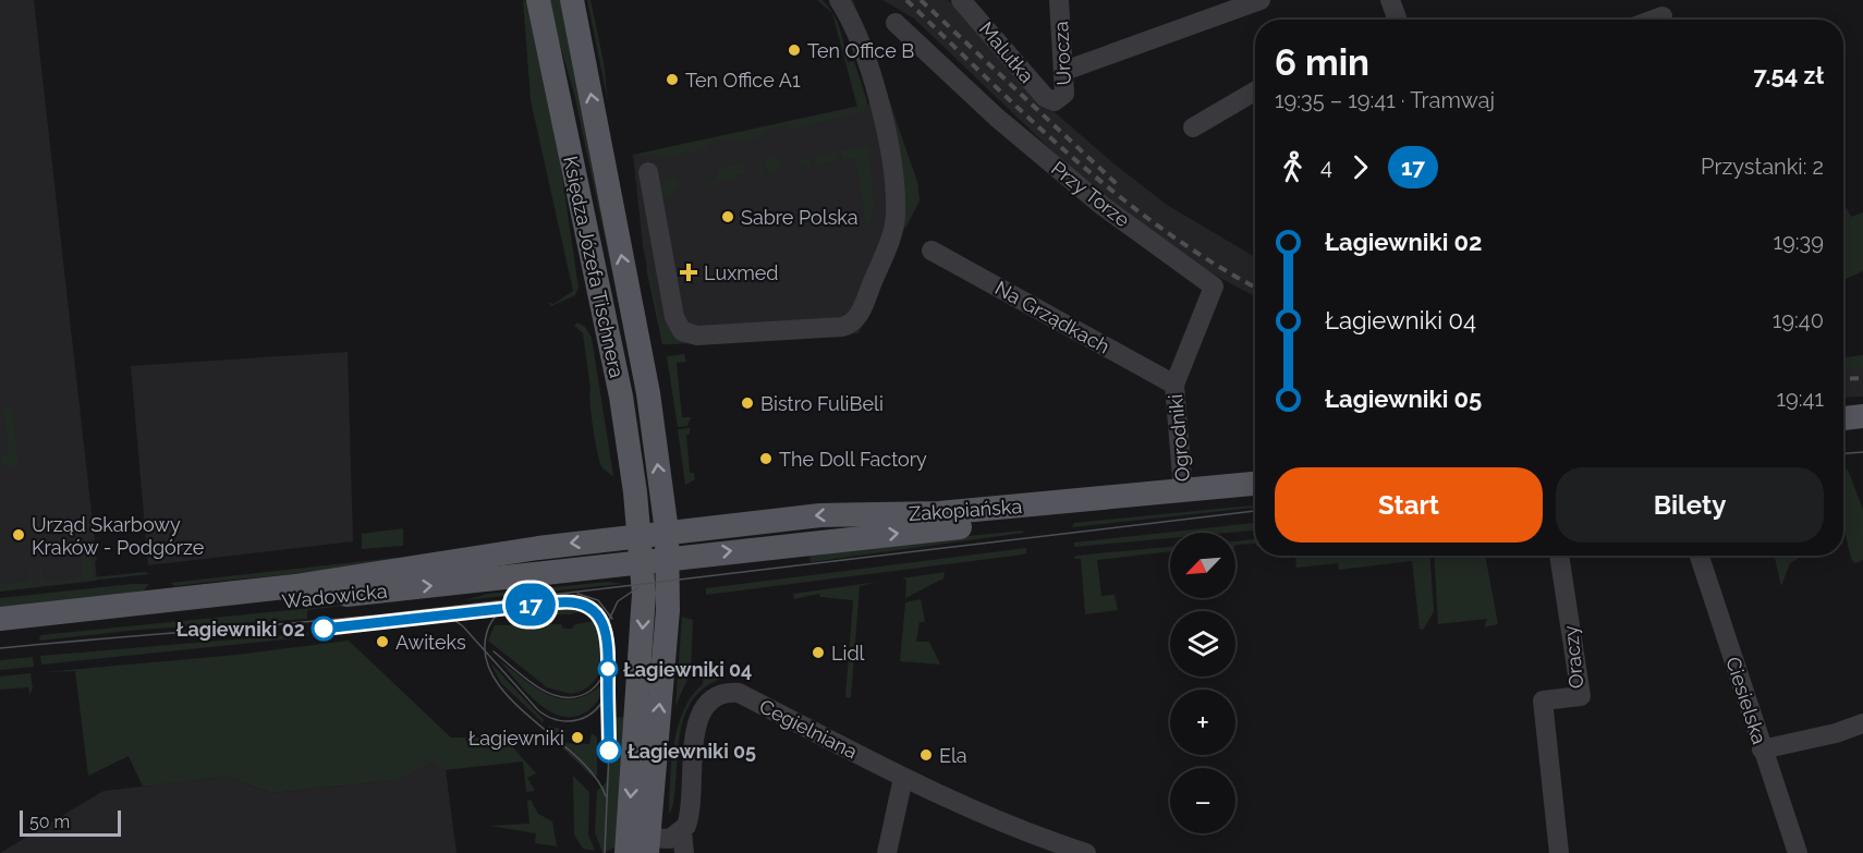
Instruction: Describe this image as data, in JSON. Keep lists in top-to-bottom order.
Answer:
{
  "streets": {
    "main road": ["Księdza Józefa Tischnera", "Zakopiańska", "Wadowicka"],
    "street": [
      "Malutka",
      "Urocza",
      "Przy Torze",
      "Na Grządkach",
      "Ogrodniki",
      "Oraczy",
      "Ciesielska",
      "Cegielniana"
    ]
  },
  "crossings": [
    ["Malutka", "Urocza"],
    ["Przy Torze", "Na Grządkach"],
    ["Przy Torze", "Ogrodniki"],
    ["Księdza Józefa Tischnera", "Zakopiańska"],
    ["Księdza Józefa Tischnera", "Wadowicka"],
    ["Na Grządkach", "Ogrodniki"],
    ["Ogrodniki", "Zakopiańska"],
    ["Zakopiańska", "Wadowicka"]
  ],
  "places": {
    "other": [
      "Ten Office B",
      "Ten Office A1",
      "Sabre Polska",
      "Bistro FuliBeli",
      "The Doll Factory",
      "Urząd Skarbowy Kraków - Podgórze",
      "Łagiewniki 02",
      "Awiteks",
      "Lidl",
      "Łagiewniki 04",
      "Łagiewniki",
      "Łagiewniki 05",
      "Ela"
    ],
    "health": ["Luxmed"]
  },
  "lines": ["tram line 17"],
  "scale_bar": "50 m",
  "north": "bottom left",
  "page": {
    "on_map": "17",
    "heading": ["6 min", "19:35 – 19:41 · Tramwaj", "7.54 zł"],
    "legs": ["4", "17", "Przystanki: 2"],
    "list": [
      {
        "name": "Łagiewniki 02",
        "value": "19:39"
      },
      {
        "name": "Łagiewniki 04",
        "value": "19:40"
      },
      {
        "name": "Łagiewniki 05",
        "value": "19:41"
      }
    ],
    "buttons": ["Start", "Bilety"],
    "map_buttons": ["+", "−"],
    "scale": "50 m"
  }
}
